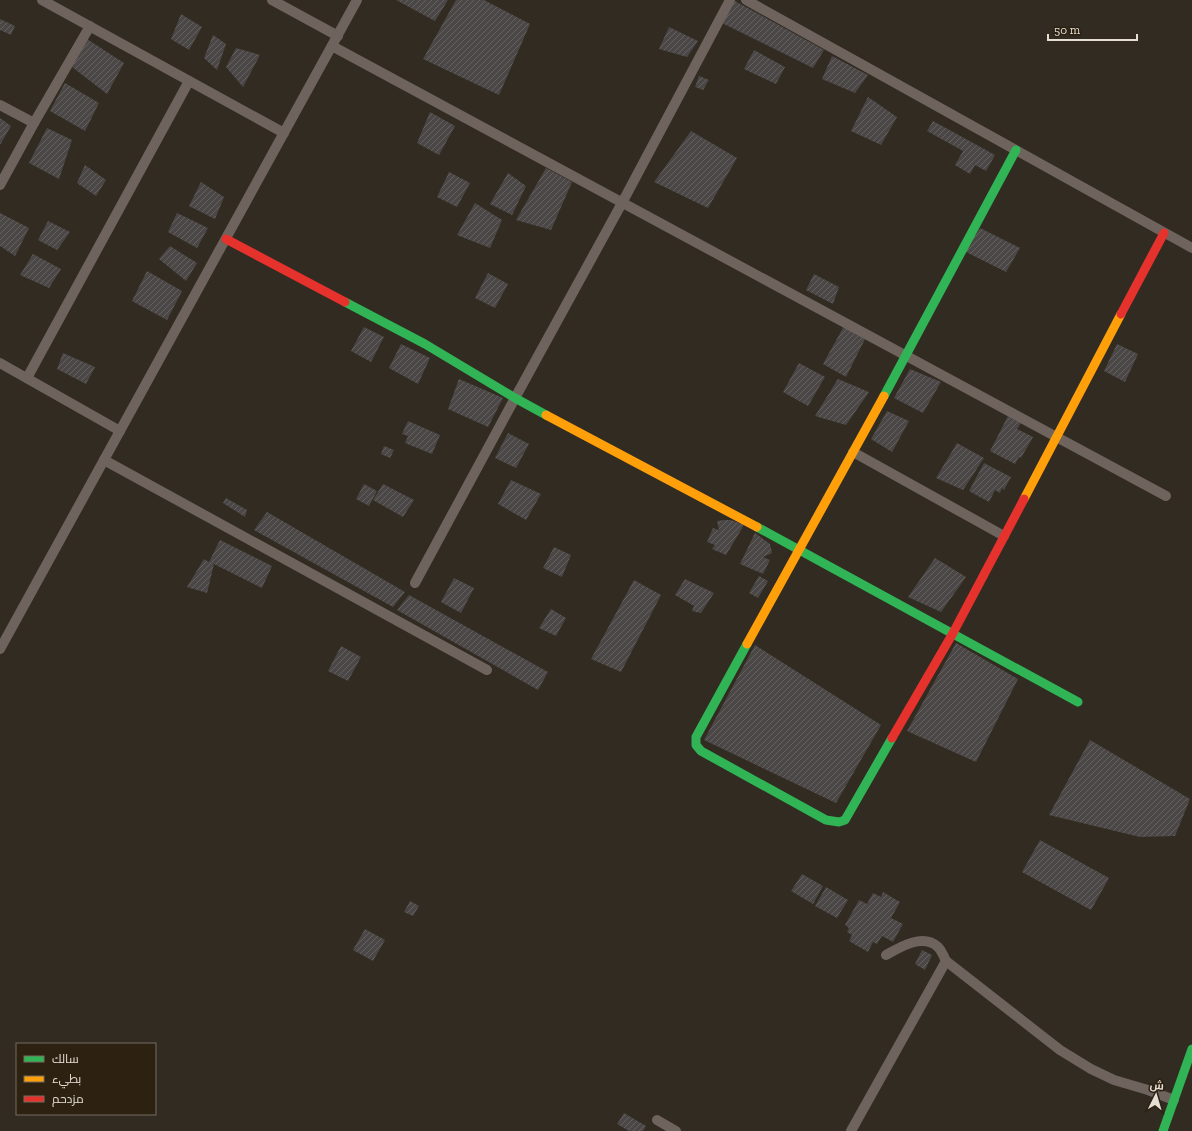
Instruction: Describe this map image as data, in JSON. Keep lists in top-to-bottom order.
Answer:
{
  "legend": ["سالك", "بطيء", "مزدحم"],
  "scale_bar": "50 m",
  "north": "top"
}
